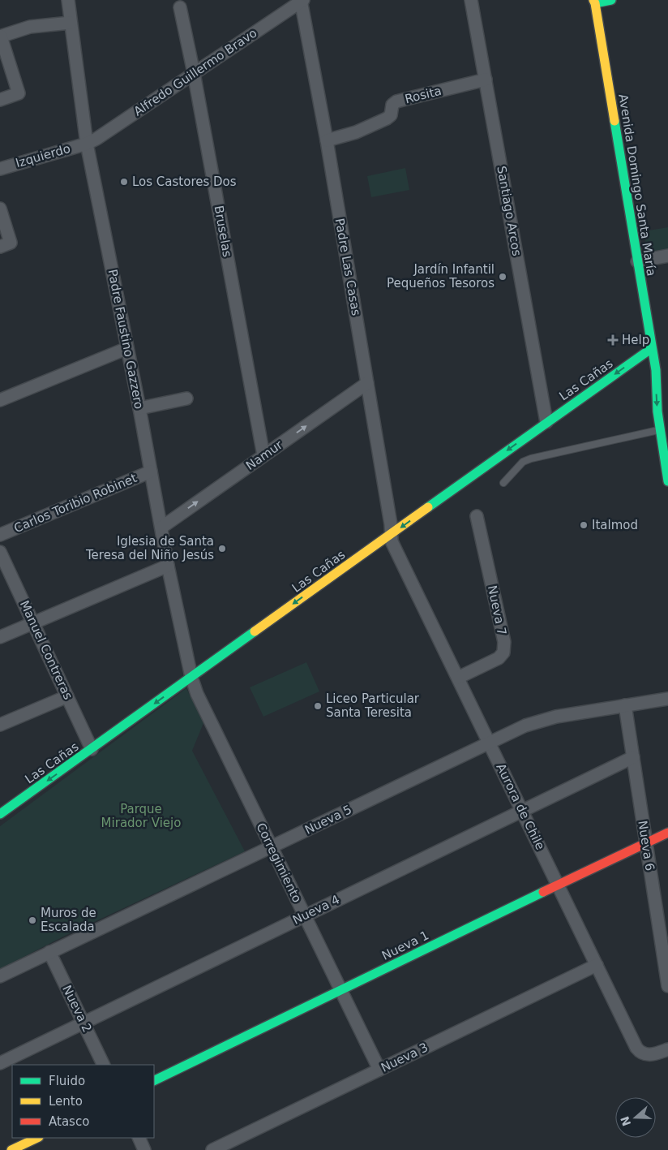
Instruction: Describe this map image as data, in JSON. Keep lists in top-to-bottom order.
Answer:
{
  "streets": {
    "street": [
      "Alfredo Guillermo Bravo",
      "Rosita",
      "Izquierdo",
      "Avenida Domingo Santa María",
      "Santiago Arcos",
      "Bruselas",
      "Padre Las Casas",
      "Padre Faustino Gazzero",
      "Las Cañas",
      "Namur",
      "Carlos Toribio Robinet",
      "Nueva 7",
      "Manuel Contreras",
      "Aurora de Chile",
      "Nueva 5",
      "Nueva 6",
      "Corregimiento",
      "Nueva 4",
      "Nueva 1",
      "Nueva 2",
      "Nueva 3"
    ]
  },
  "crossings": [
    ["Alfredo Guillermo Bravo", "Izquierdo"],
    ["Alfredo Guillermo Bravo", "Bruselas"],
    ["Alfredo Guillermo Bravo", "Padre Las Casas"],
    ["Alfredo Guillermo Bravo", "Padre Faustino Gazzero"],
    ["Rosita", "Santiago Arcos"],
    ["Rosita", "Padre Las Casas"],
    ["Izquierdo", "Padre Faustino Gazzero"],
    ["Avenida Domingo Santa María", "Las Cañas"],
    ["Santiago Arcos", "Las Cañas"],
    ["Bruselas", "Namur"],
    ["Padre Las Casas", "Las Cañas"],
    ["Padre Las Casas", "Namur"],
    ["Padre Las Casas", "Aurora de Chile"],
    ["Padre Faustino Gazzero", "Las Cañas"],
    ["Padre Faustino Gazzero", "Namur"],
    ["Padre Faustino Gazzero", "Carlos Toribio Robinet"],
    ["Padre Faustino Gazzero", "Corregimiento"],
    ["Las Cañas", "Manuel Contreras"],
    ["Las Cañas", "Aurora de Chile"],
    ["Las Cañas", "Corregimiento"],
    ["Nueva 7", "Aurora de Chile"],
    ["Aurora de Chile", "Nueva 5"],
    ["Aurora de Chile", "Nueva 4"],
    ["Aurora de Chile", "Nueva 1"],
    ["Aurora de Chile", "Nueva 3"],
    ["Nueva 5", "Nueva 6"],
    ["Nueva 5", "Corregimiento"],
    ["Nueva 5", "Nueva 2"],
    ["Nueva 6", "Nueva 4"],
    ["Nueva 6", "Nueva 1"],
    ["Corregimiento", "Nueva 4"],
    ["Corregimiento", "Nueva 1"],
    ["Corregimiento", "Nueva 3"],
    ["Nueva 4", "Nueva 2"]
  ],
  "one_way": ["Las Cañas", "Namur"],
  "parks": ["Parque Mirador Viejo"],
  "places": {
    "other": [
      "Los Castores Dos",
      "Jardín Infantil Pequeños Tesoros",
      "Italmod",
      "Iglesia de Santa Teresa del Niño Jesús",
      "Liceo Particular Santa Teresita",
      "Muros de Escalada"
    ],
    "health": ["Help"]
  },
  "legend": ["Fluido", "Lento", "Atasco"],
  "north": "left"
}
